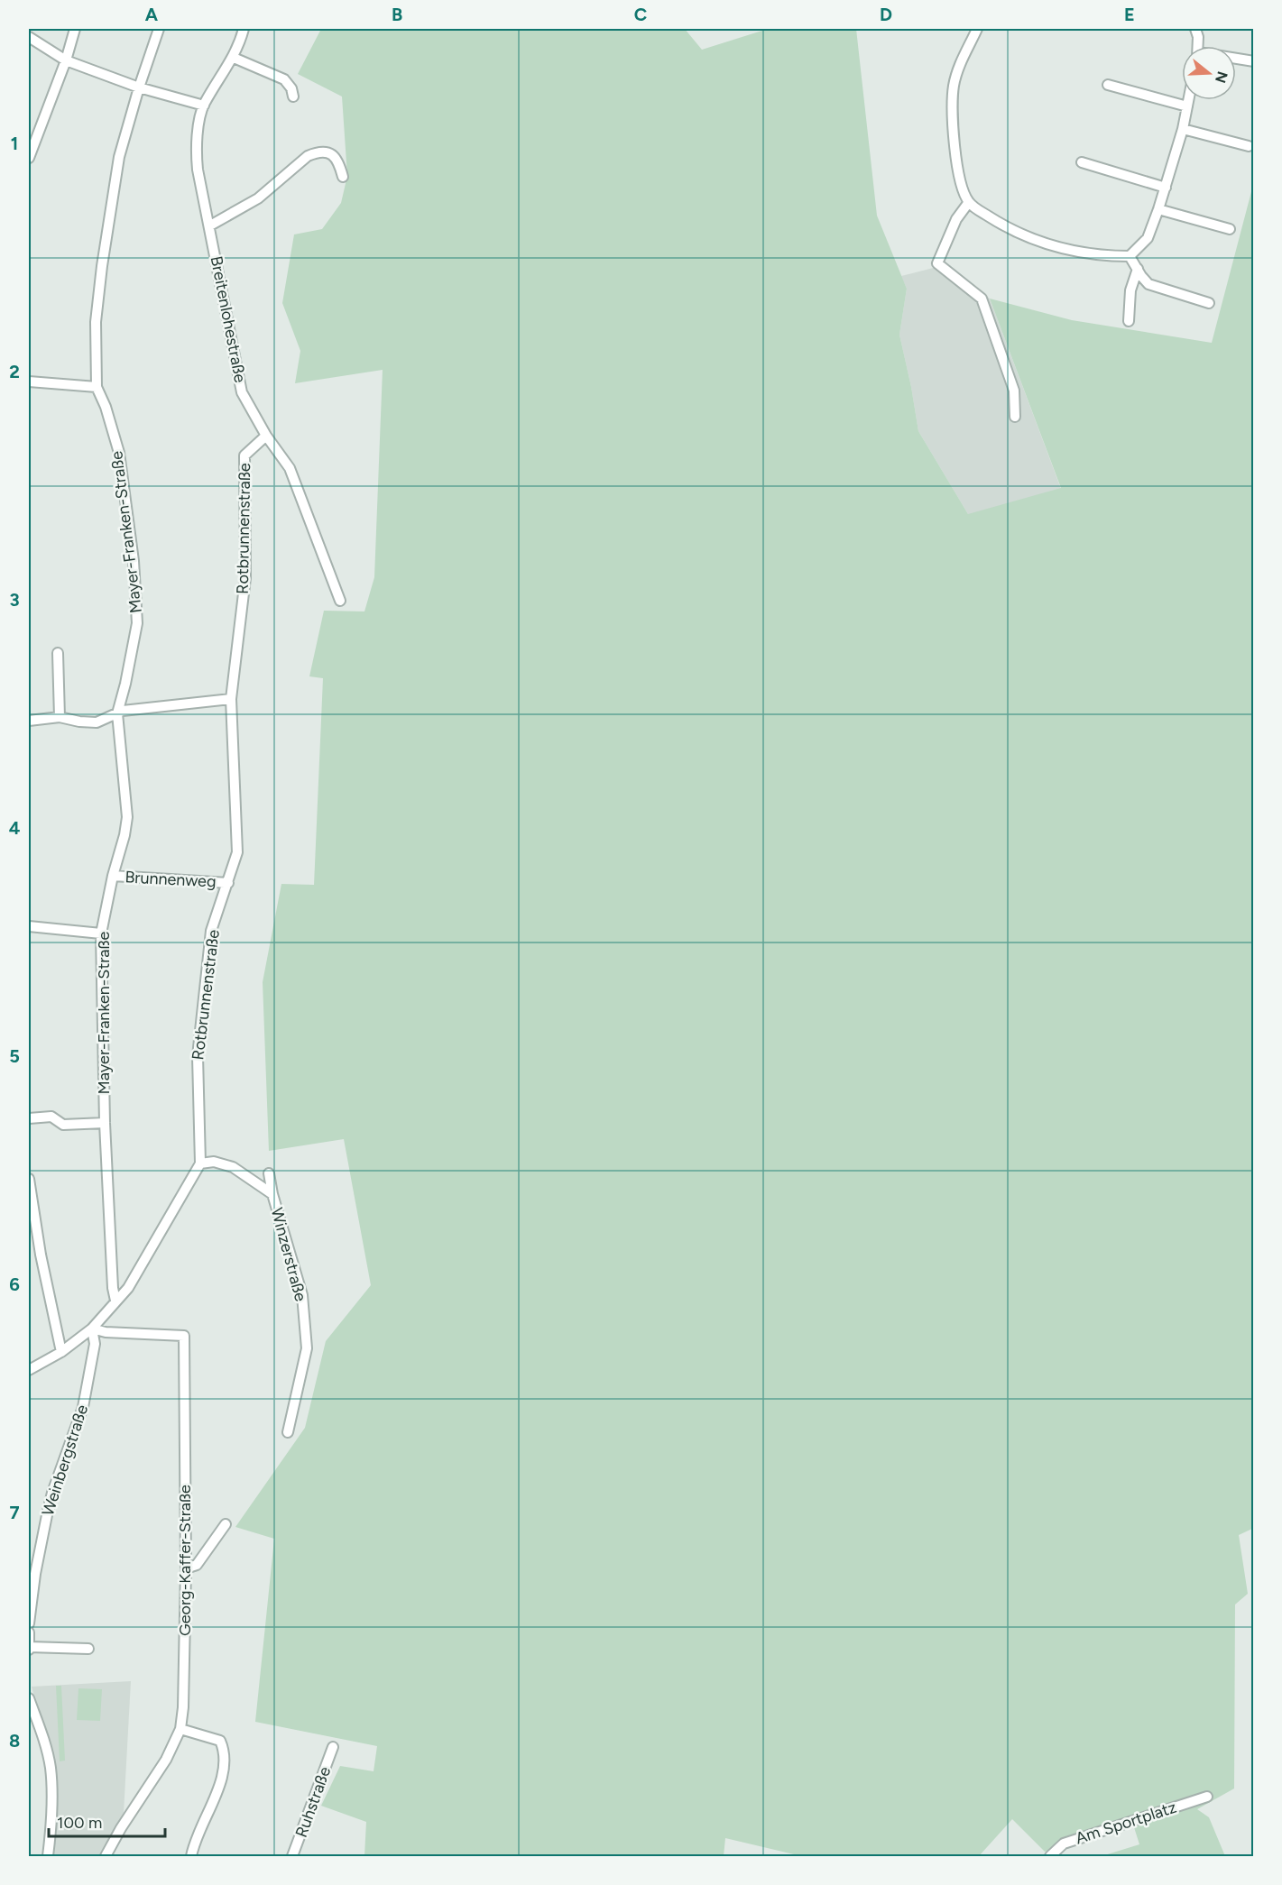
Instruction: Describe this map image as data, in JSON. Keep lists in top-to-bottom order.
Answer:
{
  "streets": {
    "street": [
      "Breitenlohestraße",
      "Rotbrunnenstraße",
      "Mayer-Franken-Straße",
      "Brunnenweg",
      "Winzerstraße",
      "Weinbergstraße",
      "Georg-Kaffer-Straße",
      "Ruhstraße",
      "Am Sportplatz"
    ]
  },
  "crossings": [
    ["Breitenlohestraße", "Rotbrunnenstraße"],
    ["Rotbrunnenstraße", "Brunnenweg"],
    ["Mayer-Franken-Straße", "Brunnenweg"],
    ["Weinbergstraße", "Georg-Kaffer-Straße"]
  ],
  "scale_bar": "100 m",
  "north": "right",
  "grid": {
    "columns": [
      "A",
      "B",
      "C",
      "D",
      "E"
    ],
    "rows": [
      "1",
      "2",
      "3",
      "4",
      "5",
      "6",
      "7",
      "8"
    ]
  }
}
